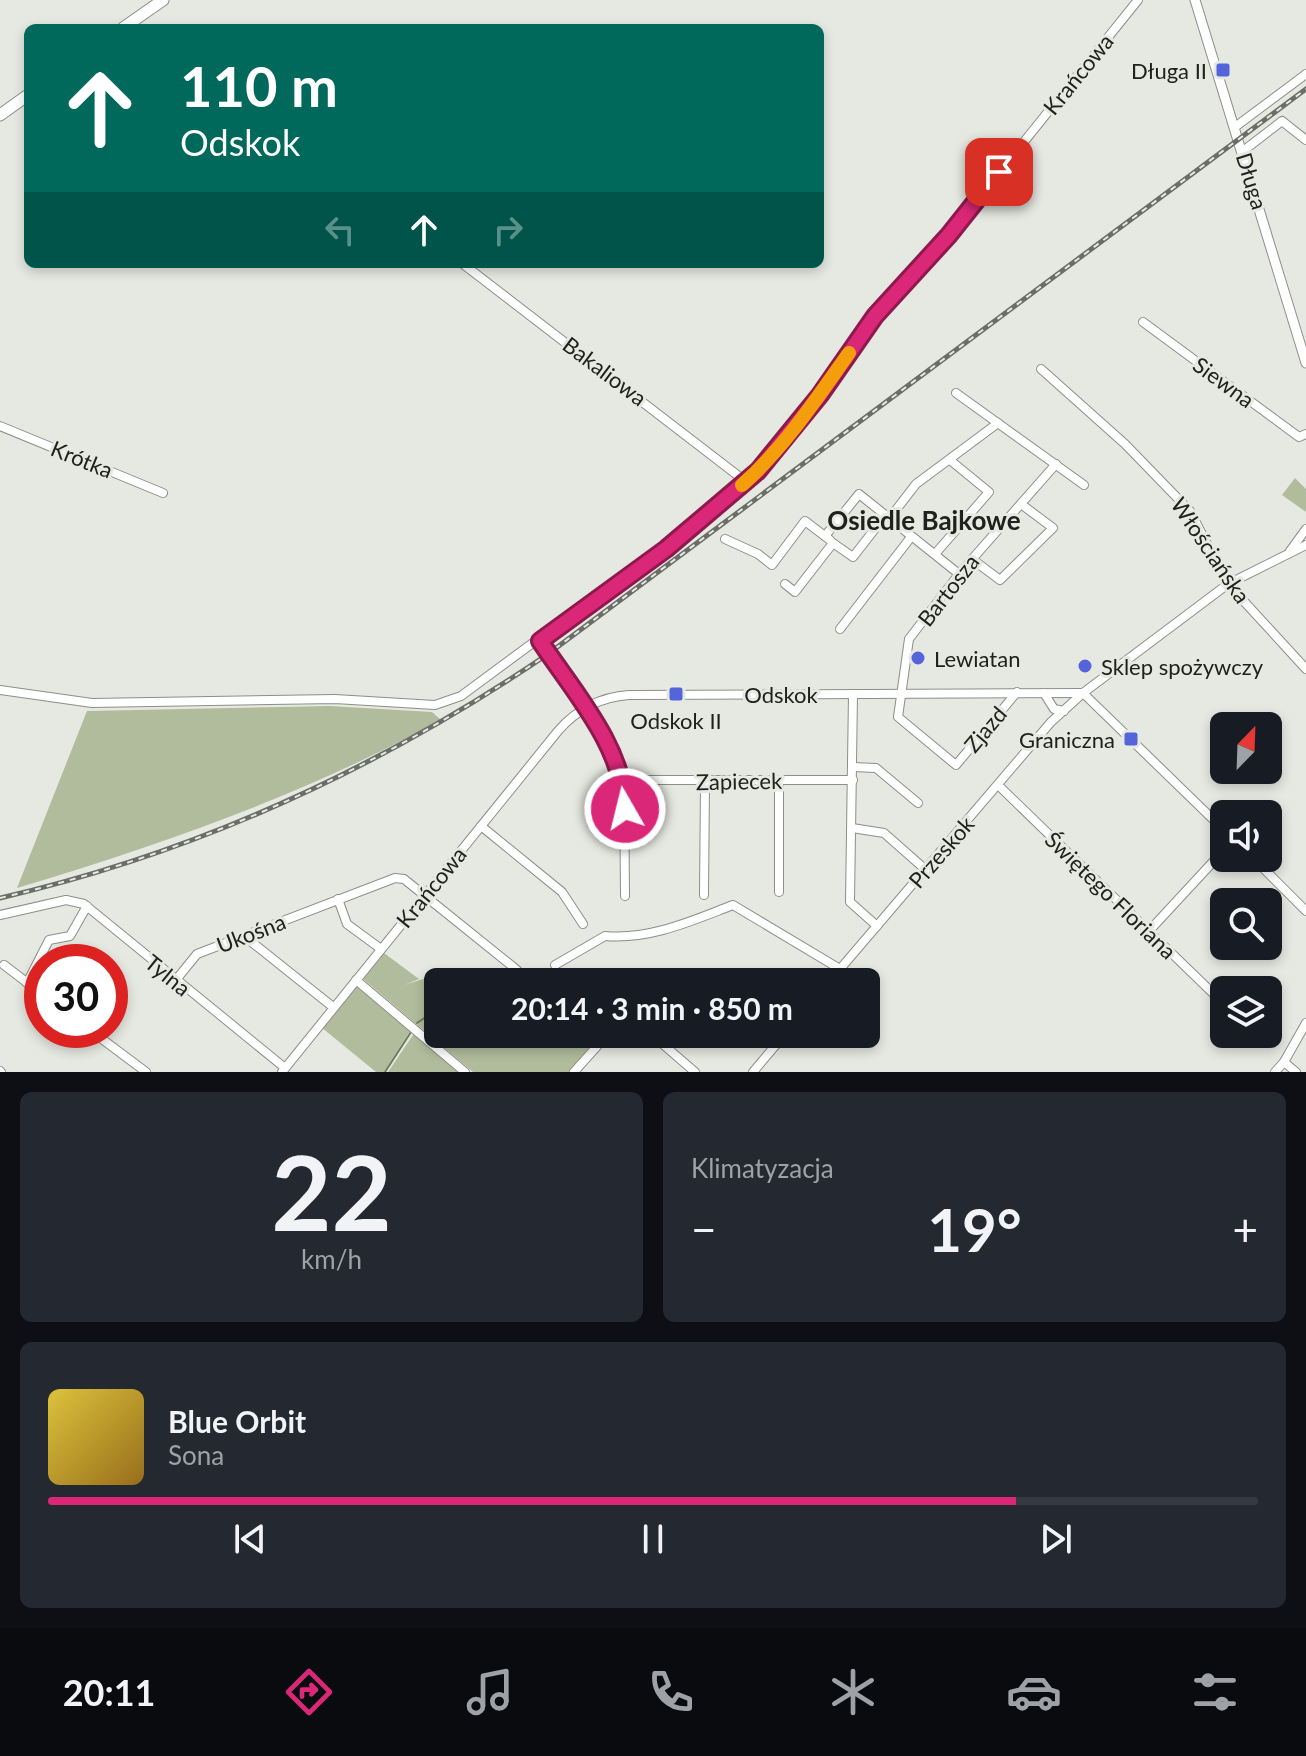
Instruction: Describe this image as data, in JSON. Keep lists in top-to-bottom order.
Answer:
{
  "streets": {
    "street": [
      "Krańcowa",
      "Długa",
      "Bakaliowa",
      "Siewna",
      "Krótka",
      "Włościańska",
      "Bartosza",
      "Odskok",
      "Zjazd",
      "Zapiecek",
      "Przeskok",
      "Świętego Floriana",
      "Ukośna",
      "Tylna"
    ]
  },
  "crossings": [
    ["Krańcowa", "Bakaliowa"],
    ["Krańcowa", "Odskok"],
    ["Krańcowa", "Ukośna"],
    ["Krańcowa", "Tylna"],
    ["Włościańska", "Przeskok"],
    ["Bartosza", "Odskok"],
    ["Bartosza", "Zjazd"],
    ["Odskok", "Zjazd"],
    ["Odskok", "Przeskok"],
    ["Przeskok", "Świętego Floriana"],
    ["Ukośna", "Tylna"]
  ],
  "districts": ["Osiedle Bajkowe"],
  "places": {
    "transit": ["Długa II", "Odskok II", "Graniczna"],
    "other": ["Lewiatan", "Sklep spożywczy"]
  },
  "north": "top right",
  "page": {
    "turn": ["110 m", "Odskok"],
    "limit": "30",
    "trip": "20:14 · 3 min · 850 m",
    "tile": [
      ["22", "km/h"],
      "Klimatyzacja"
    ],
    "heat": ["−", "19°", "+"],
    "song": ["Blue Orbit", "Sona"],
    "tabs": "20:11"
  }
}
